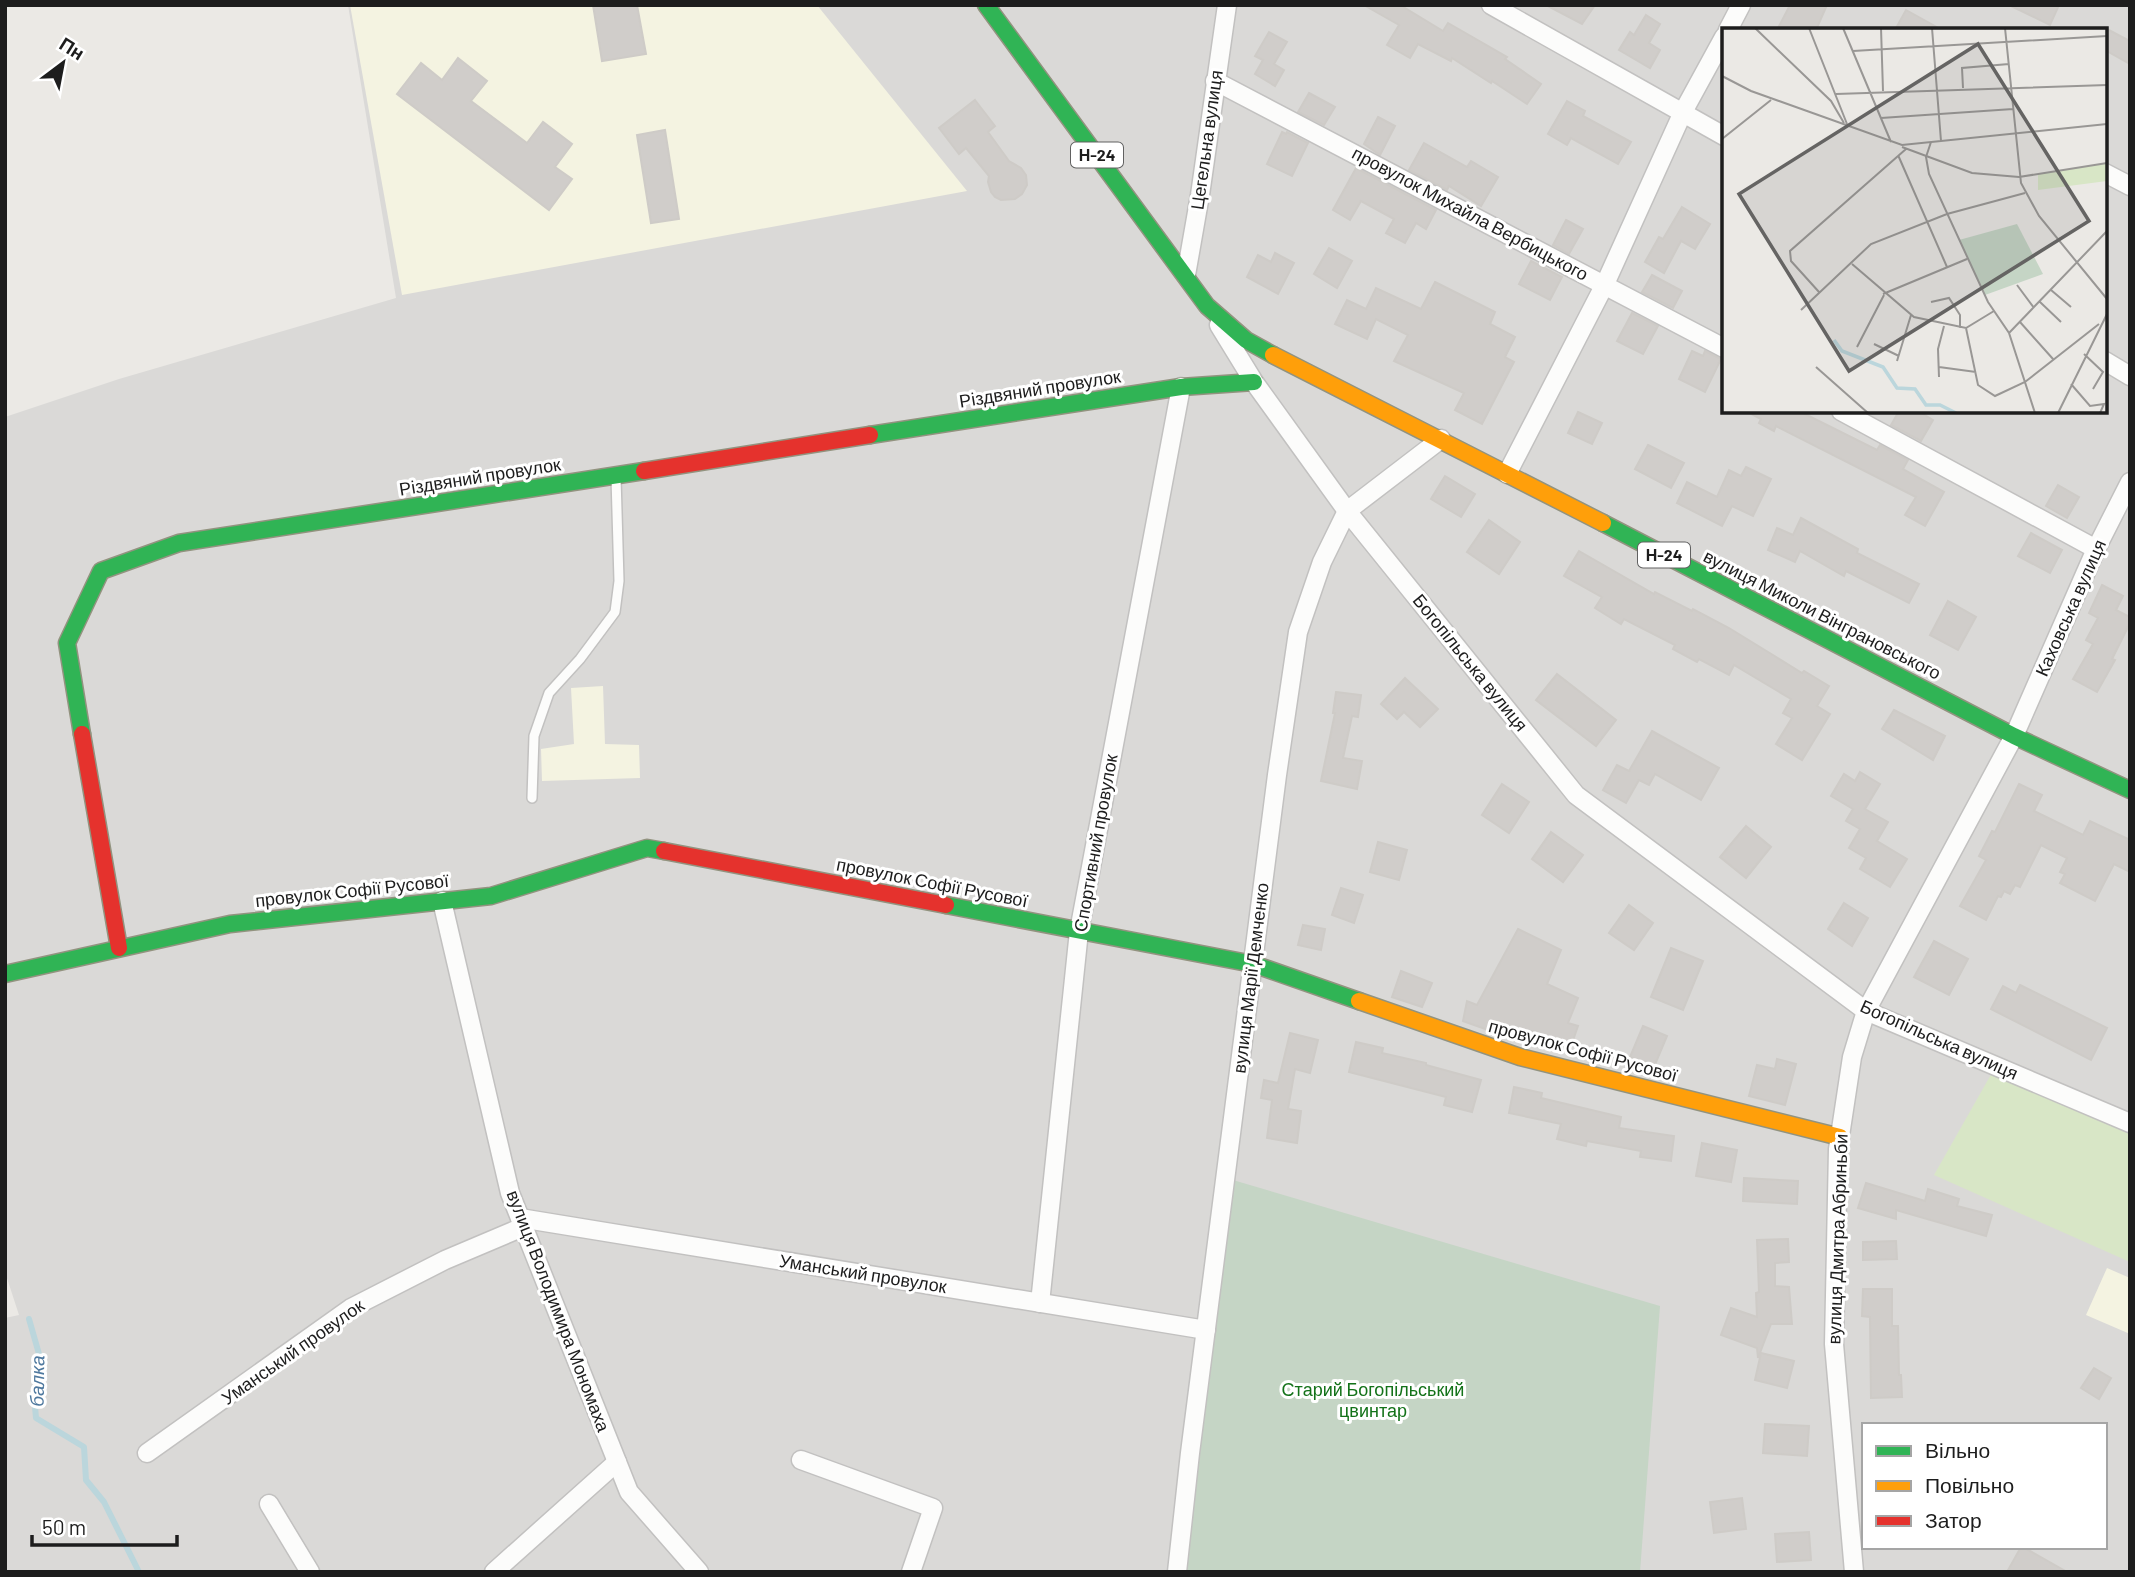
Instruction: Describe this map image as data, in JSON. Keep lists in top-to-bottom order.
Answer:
{
  "streets": {
    "street": [
      "Цегельна вулиця",
      "Н-24",
      "провулок Михайла Вербицького",
      "Різдвяний провулок",
      "Каховська вулиця",
      "вулиця Миколи Вінграновського",
      "Богопільська вулиця",
      "Спортивний провулок",
      "провулок Софії Русової",
      "вулиця Марії Демченко",
      "вулиця Дмитра Абриньби",
      "Уманський провулок",
      "вулиця Володимира Мономаха"
    ]
  },
  "crossings": [
    ["Цегельна вулиця", "провулок Михайла Вербицького"],
    ["Цегельна вулиця", "Богопільська вулиця"],
    ["Різдвяний провулок", "Богопільська вулиця"],
    ["Різдвяний провулок", "Спортивний провулок"],
    ["Різдвяний провулок", "провулок Софії Русової"],
    ["Каховська вулиця", "вулиця Миколи Вінграновського"],
    ["Каховська вулиця", "вулиця Дмитра Абриньби"],
    ["вулиця Миколи Вінграновського", "Богопільська вулиця"],
    ["вулиця Миколи Вінграновського", "вулиця Марії Демченко"],
    ["вулиця Миколи Вінграновського", "вулиця Дмитра Абриньби"],
    ["Богопільська вулиця", "вулиця Марії Демченко"],
    ["Богопільська вулиця", "вулиця Дмитра Абриньби"],
    ["Спортивний провулок", "провулок Софії Русової"],
    ["Спортивний провулок", "Уманський провулок"],
    ["провулок Софії Русової", "вулиця Марії Демченко"],
    ["провулок Софії Русової", "вулиця Дмитра Абриньби"],
    ["провулок Софії Русової", "вулиця Володимира Мономаха"],
    ["вулиця Марії Демченко", "Уманський провулок"],
    ["Уманський провулок", "вулиця Володимира Мономаха"]
  ],
  "water": ["балка"],
  "parks": ["Старий Богопільський цвинтар"],
  "legend": ["Вільно", "Повільно", "Затор"],
  "scale_bar": "50 m",
  "north": "top right"
}
